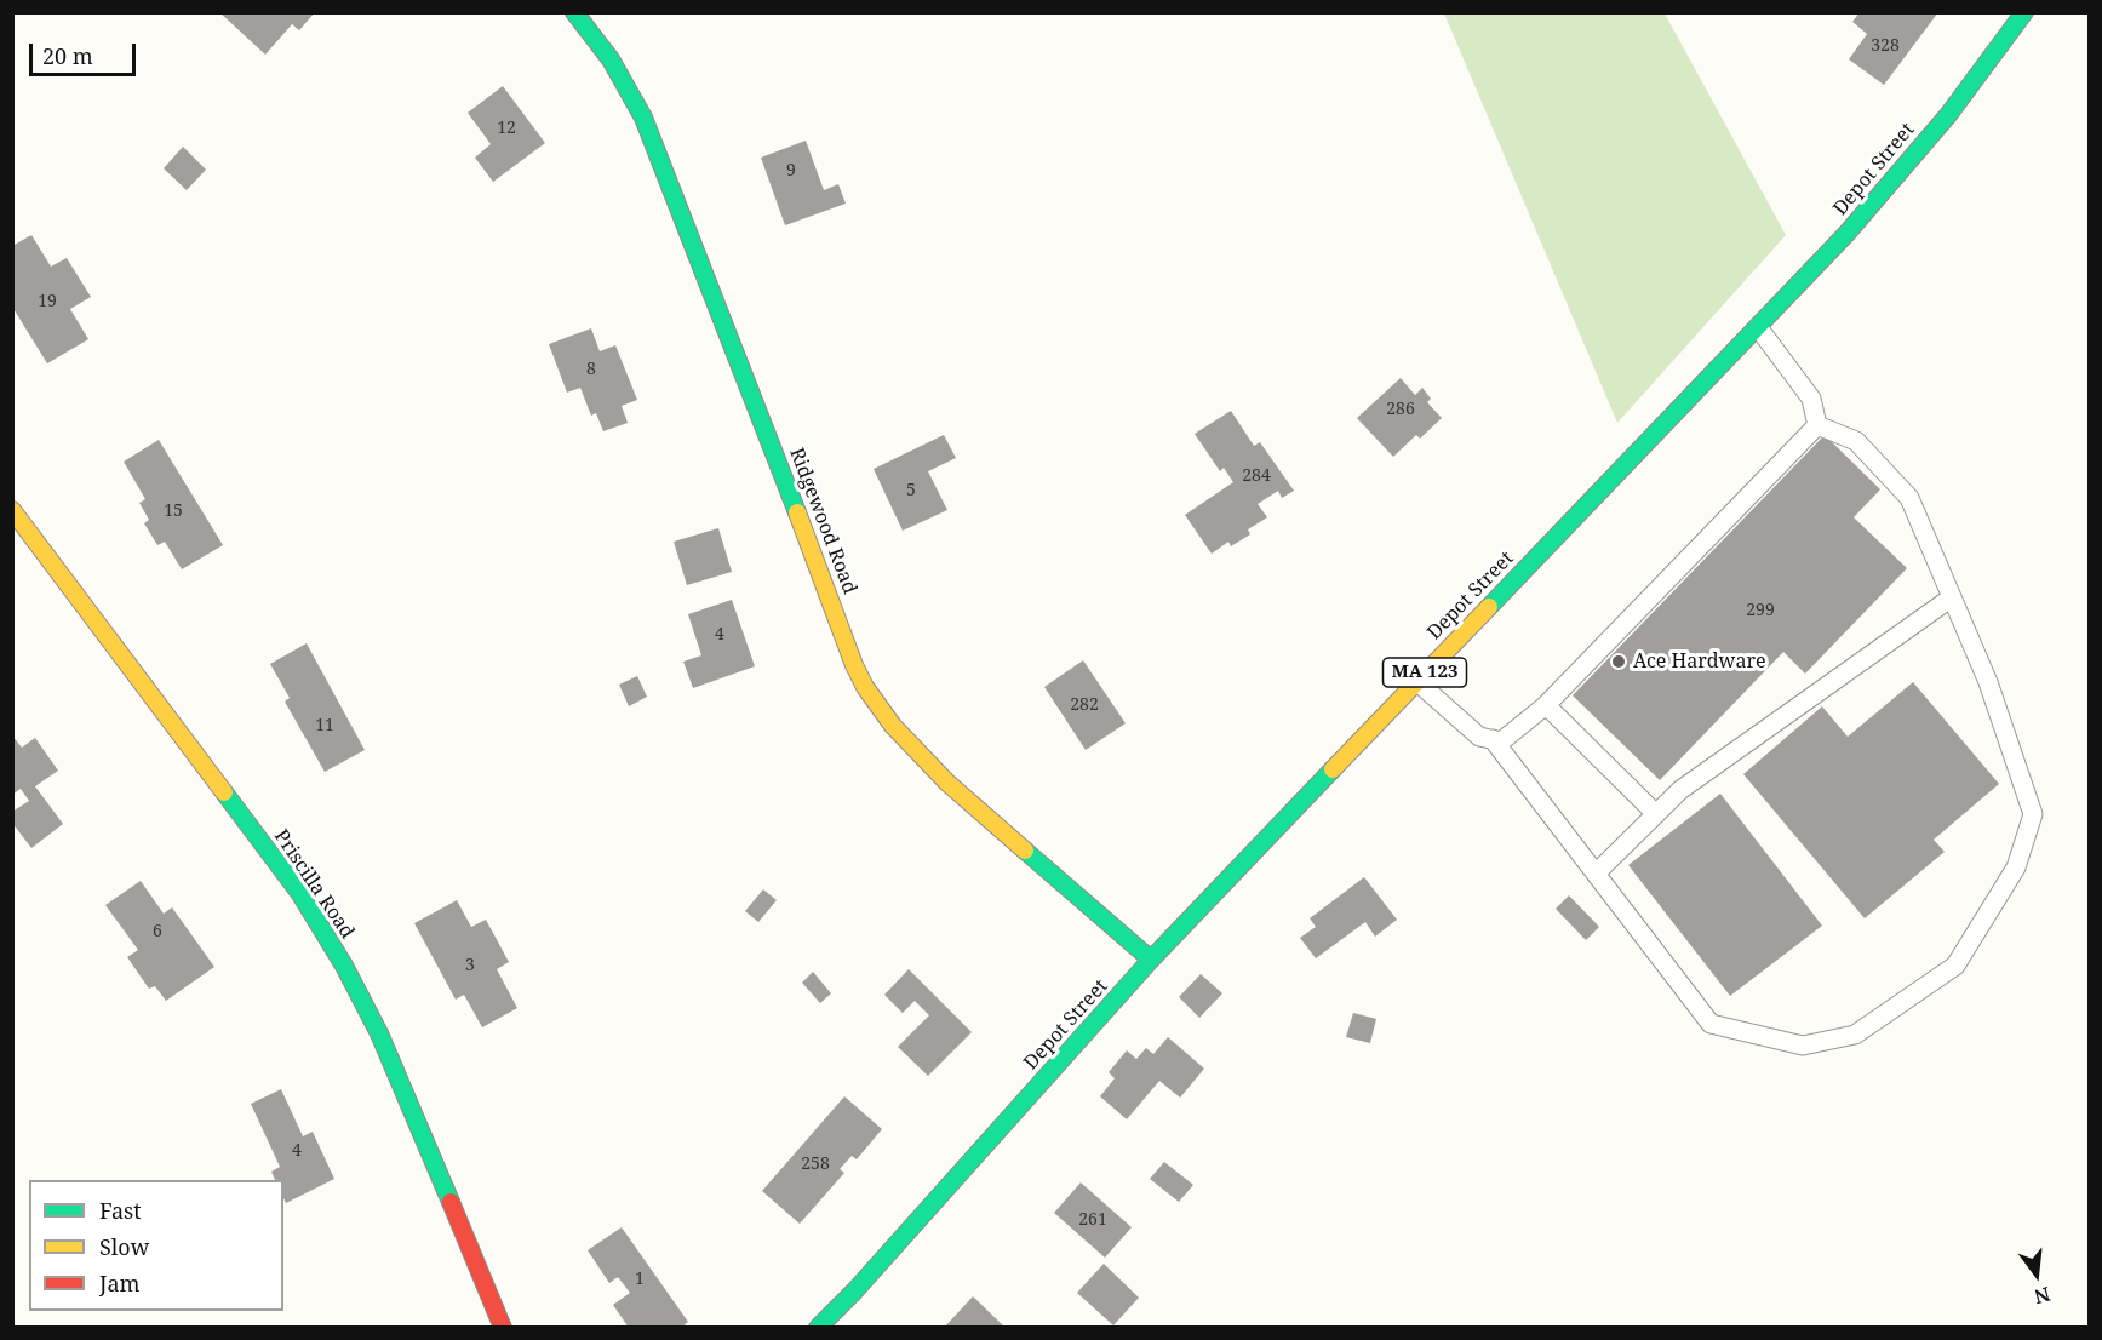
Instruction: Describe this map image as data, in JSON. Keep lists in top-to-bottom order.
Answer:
{
  "streets": {
    "main road": [
      "Depot Street",
      "Ridgewood Road",
      "MA 123",
      "Priscilla Road"
    ]
  },
  "crossings": [
    ["Depot Street", "Ridgewood Road"]
  ],
  "places": ["Ace Hardware"],
  "house_numbers": [
    "328",
    "12",
    "9",
    "19",
    "8",
    "286",
    "284",
    "5",
    "15",
    "299",
    "4",
    "282",
    "11",
    "6",
    "3",
    "4",
    "258",
    "261",
    "1"
  ],
  "legend": ["Fast", "Slow", "Jam"],
  "scale_bar": "20 m",
  "north": "bottom"
}
